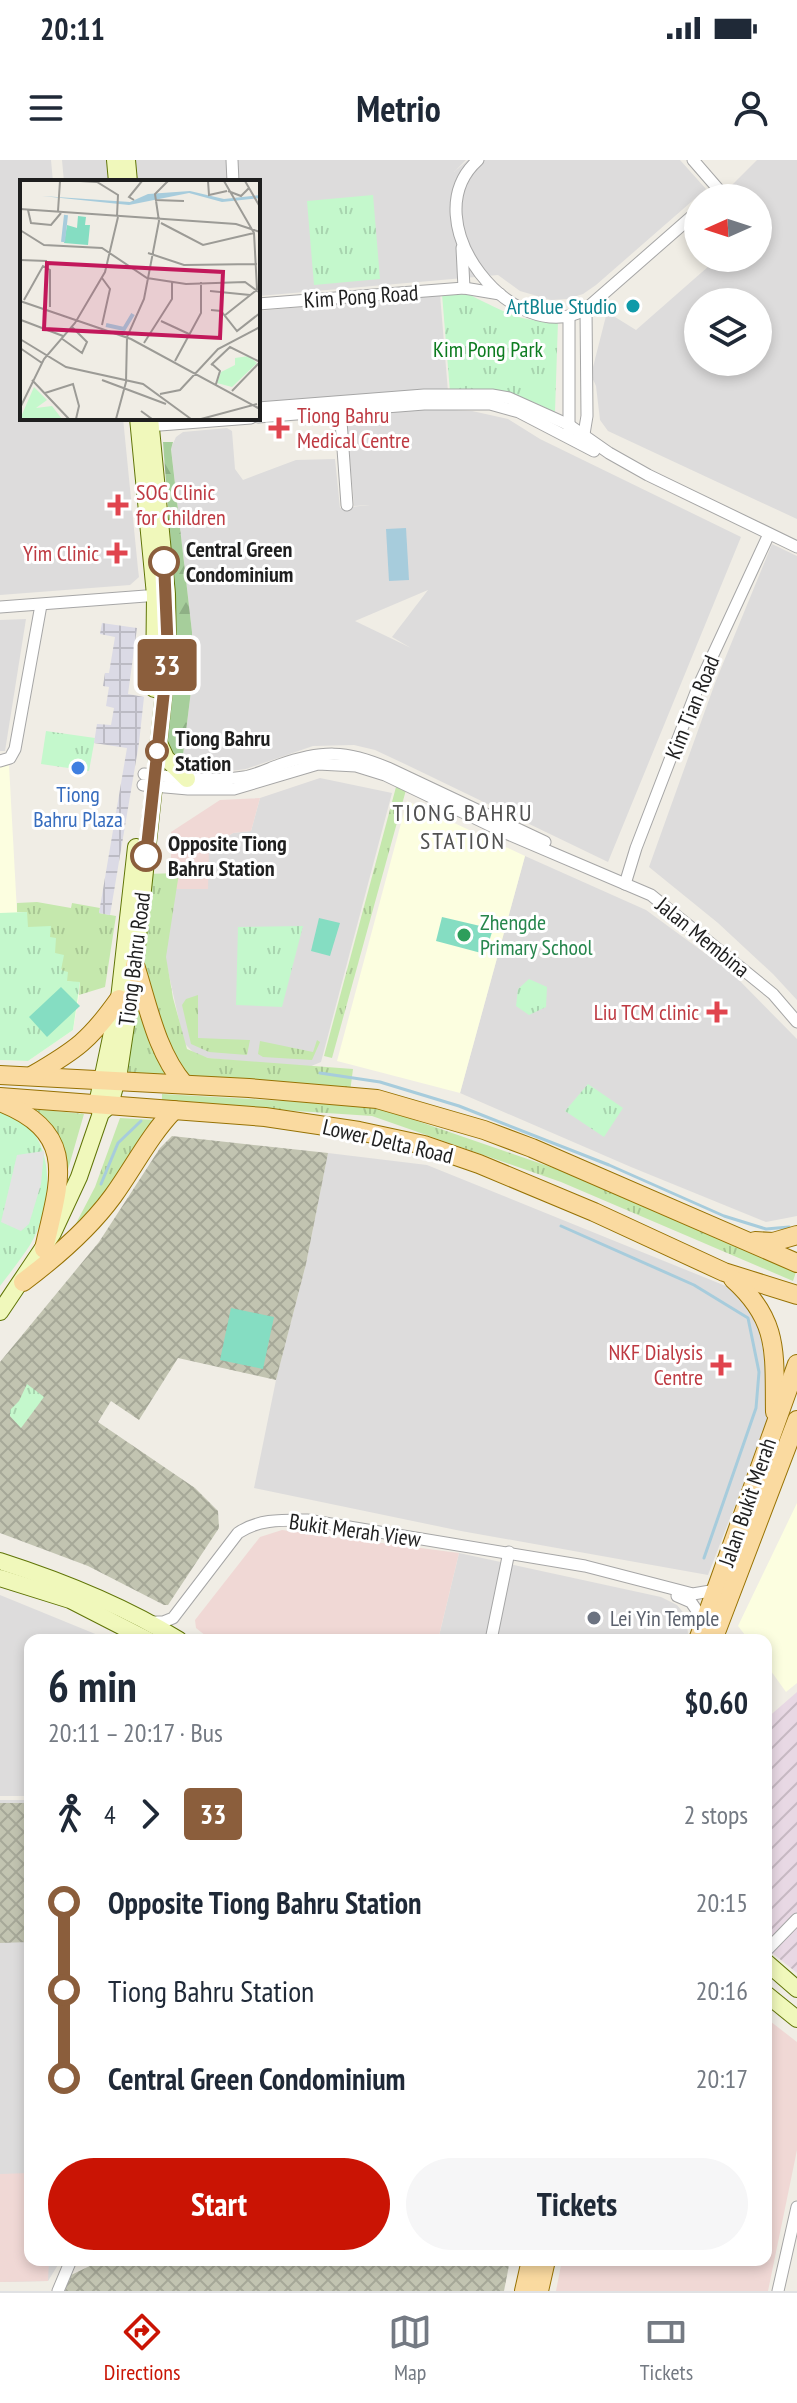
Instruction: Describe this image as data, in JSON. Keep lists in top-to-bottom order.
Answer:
{
  "streets": {
    "main road": ["Tiong Bahru Road", "Lower Delta Road", "Jalan Bukit Merah"],
    "street": [
      "Kim Pong Road",
      "Kim Tian Road",
      "Jalan Membina",
      "Bukit Merah View"
    ]
  },
  "crossings": [
    ["Kim Tian Road", "Jalan Membina"],
    ["Jalan Membina", "Tiong Bahru Road"],
    ["Tiong Bahru Road", "Lower Delta Road"],
    ["Jalan Bukit Merah", "Bukit Merah View"]
  ],
  "districts": ["TIONG BAHRU STATION"],
  "parks": ["Kim Pong Park"],
  "places": {
    "other": [
      "ArtBlue Studio",
      "Central Green Condominium",
      "Tiong Bahru Station",
      "Tiong Bahru Plaza",
      "Opposite Tiong Bahru Station",
      "Zhengde Primary School",
      "Lei Yin Temple"
    ],
    "health": [
      "Tiong Bahru Medical Centre",
      "SOG Clinic for Children",
      "Yim Clinic",
      "Liu TCM clinic",
      "NKF Dialysis Centre"
    ]
  },
  "lines": ["bus line 33"],
  "north": "left",
  "page": {
    "status": "20:11",
    "header": "Metrio",
    "on_map": "33",
    "heading": ["6 min", "20:11 – 20:17 · Bus", "$0.60"],
    "legs": ["4", "33", "2 stops"],
    "list": [
      {
        "name": "Opposite Tiong Bahru Station",
        "value": "20:15"
      },
      {
        "name": "Tiong Bahru Station",
        "value": "20:16"
      },
      {
        "name": "Central Green Condominium",
        "value": "20:17"
      }
    ],
    "buttons": ["Start", "Tickets"],
    "tabs": ["Directions", "Map", "Tickets"]
  }
}
